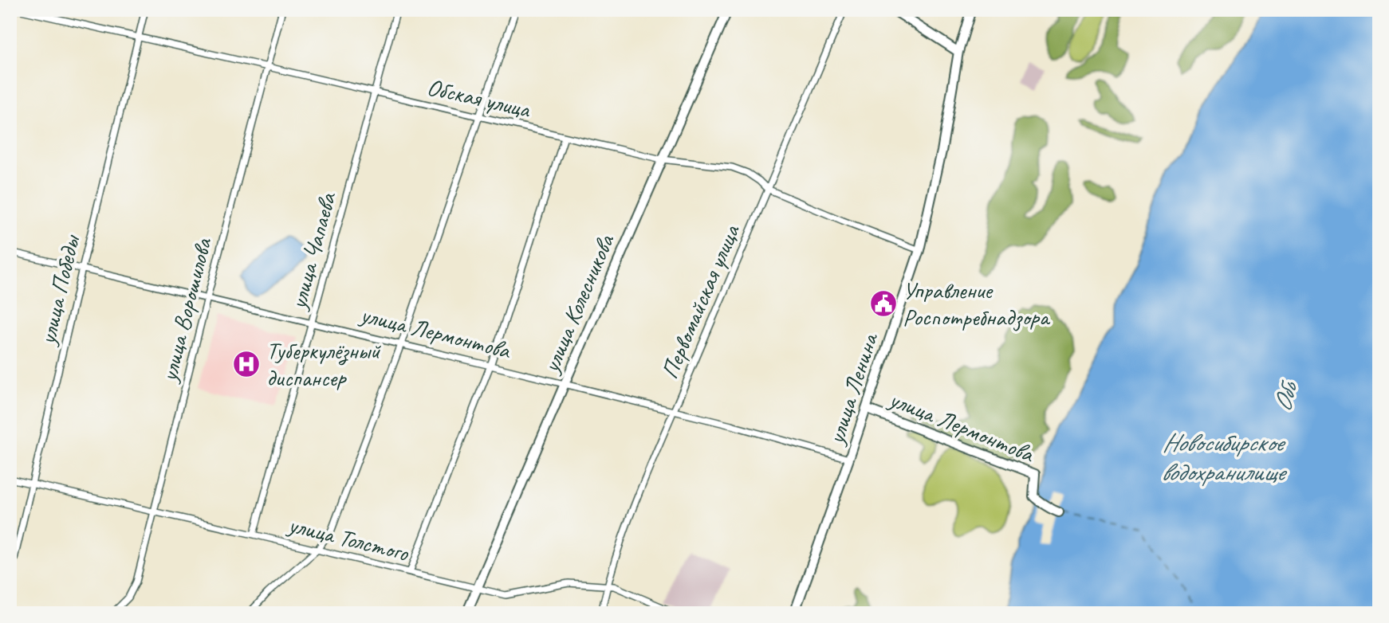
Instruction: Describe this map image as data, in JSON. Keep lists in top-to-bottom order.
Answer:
{
  "streets": {
    "street": [
      "Обская улица",
      "улица Чапаева",
      "улица Победы",
      "Первомайская улица",
      "улица Колесникова",
      "улица Ворошилова",
      "улица Лермонтова",
      "улица Ленина",
      "улица Толстого"
    ]
  },
  "crossings": [
    ["Обская улица", "улица Чапаева"],
    ["Обская улица", "улица Победы"],
    ["Обская улица", "Первомайская улица"],
    ["Обская улица", "улица Колесникова"],
    ["Обская улица", "улица Ворошилова"],
    ["Обская улица", "улица Ленина"],
    ["улица Чапаева", "улица Лермонтова"],
    ["улица Чапаева", "улица Толстого"],
    ["улица Победы", "улица Лермонтова"],
    ["улица Победы", "улица Толстого"],
    ["Первомайская улица", "улица Лермонтова"],
    ["Первомайская улица", "улица Толстого"],
    ["улица Колесникова", "улица Лермонтова"],
    ["улица Колесникова", "улица Толстого"],
    ["улица Ворошилова", "улица Лермонтова"],
    ["улица Ворошилова", "улица Толстого"],
    ["улица Лермонтова", "улица Ленина"]
  ],
  "water": ["Обь", "Новосибирское водохранилище"],
  "places": {
    "public building": ["Управление Роспотребнадзора"],
    "hospital": ["Туберкулёзный диспансер"]
  }
}
